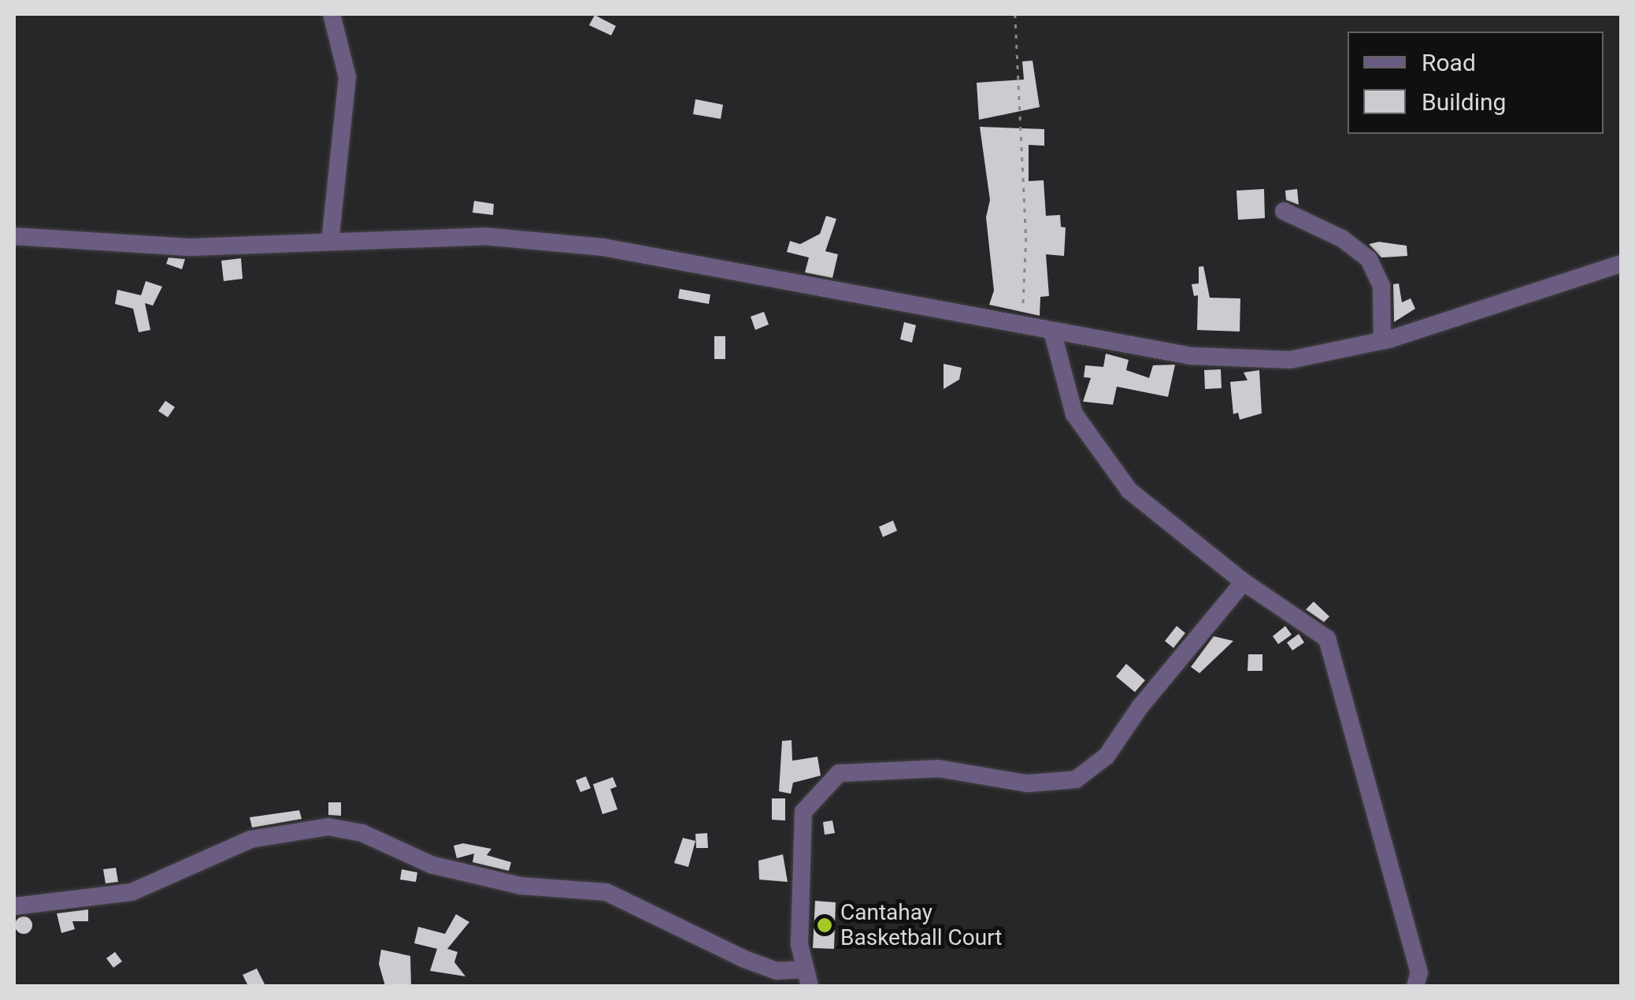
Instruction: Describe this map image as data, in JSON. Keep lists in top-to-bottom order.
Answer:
{
  "places": ["Cantahay Basketball Court"],
  "legend": ["Road", "Building"]
}
